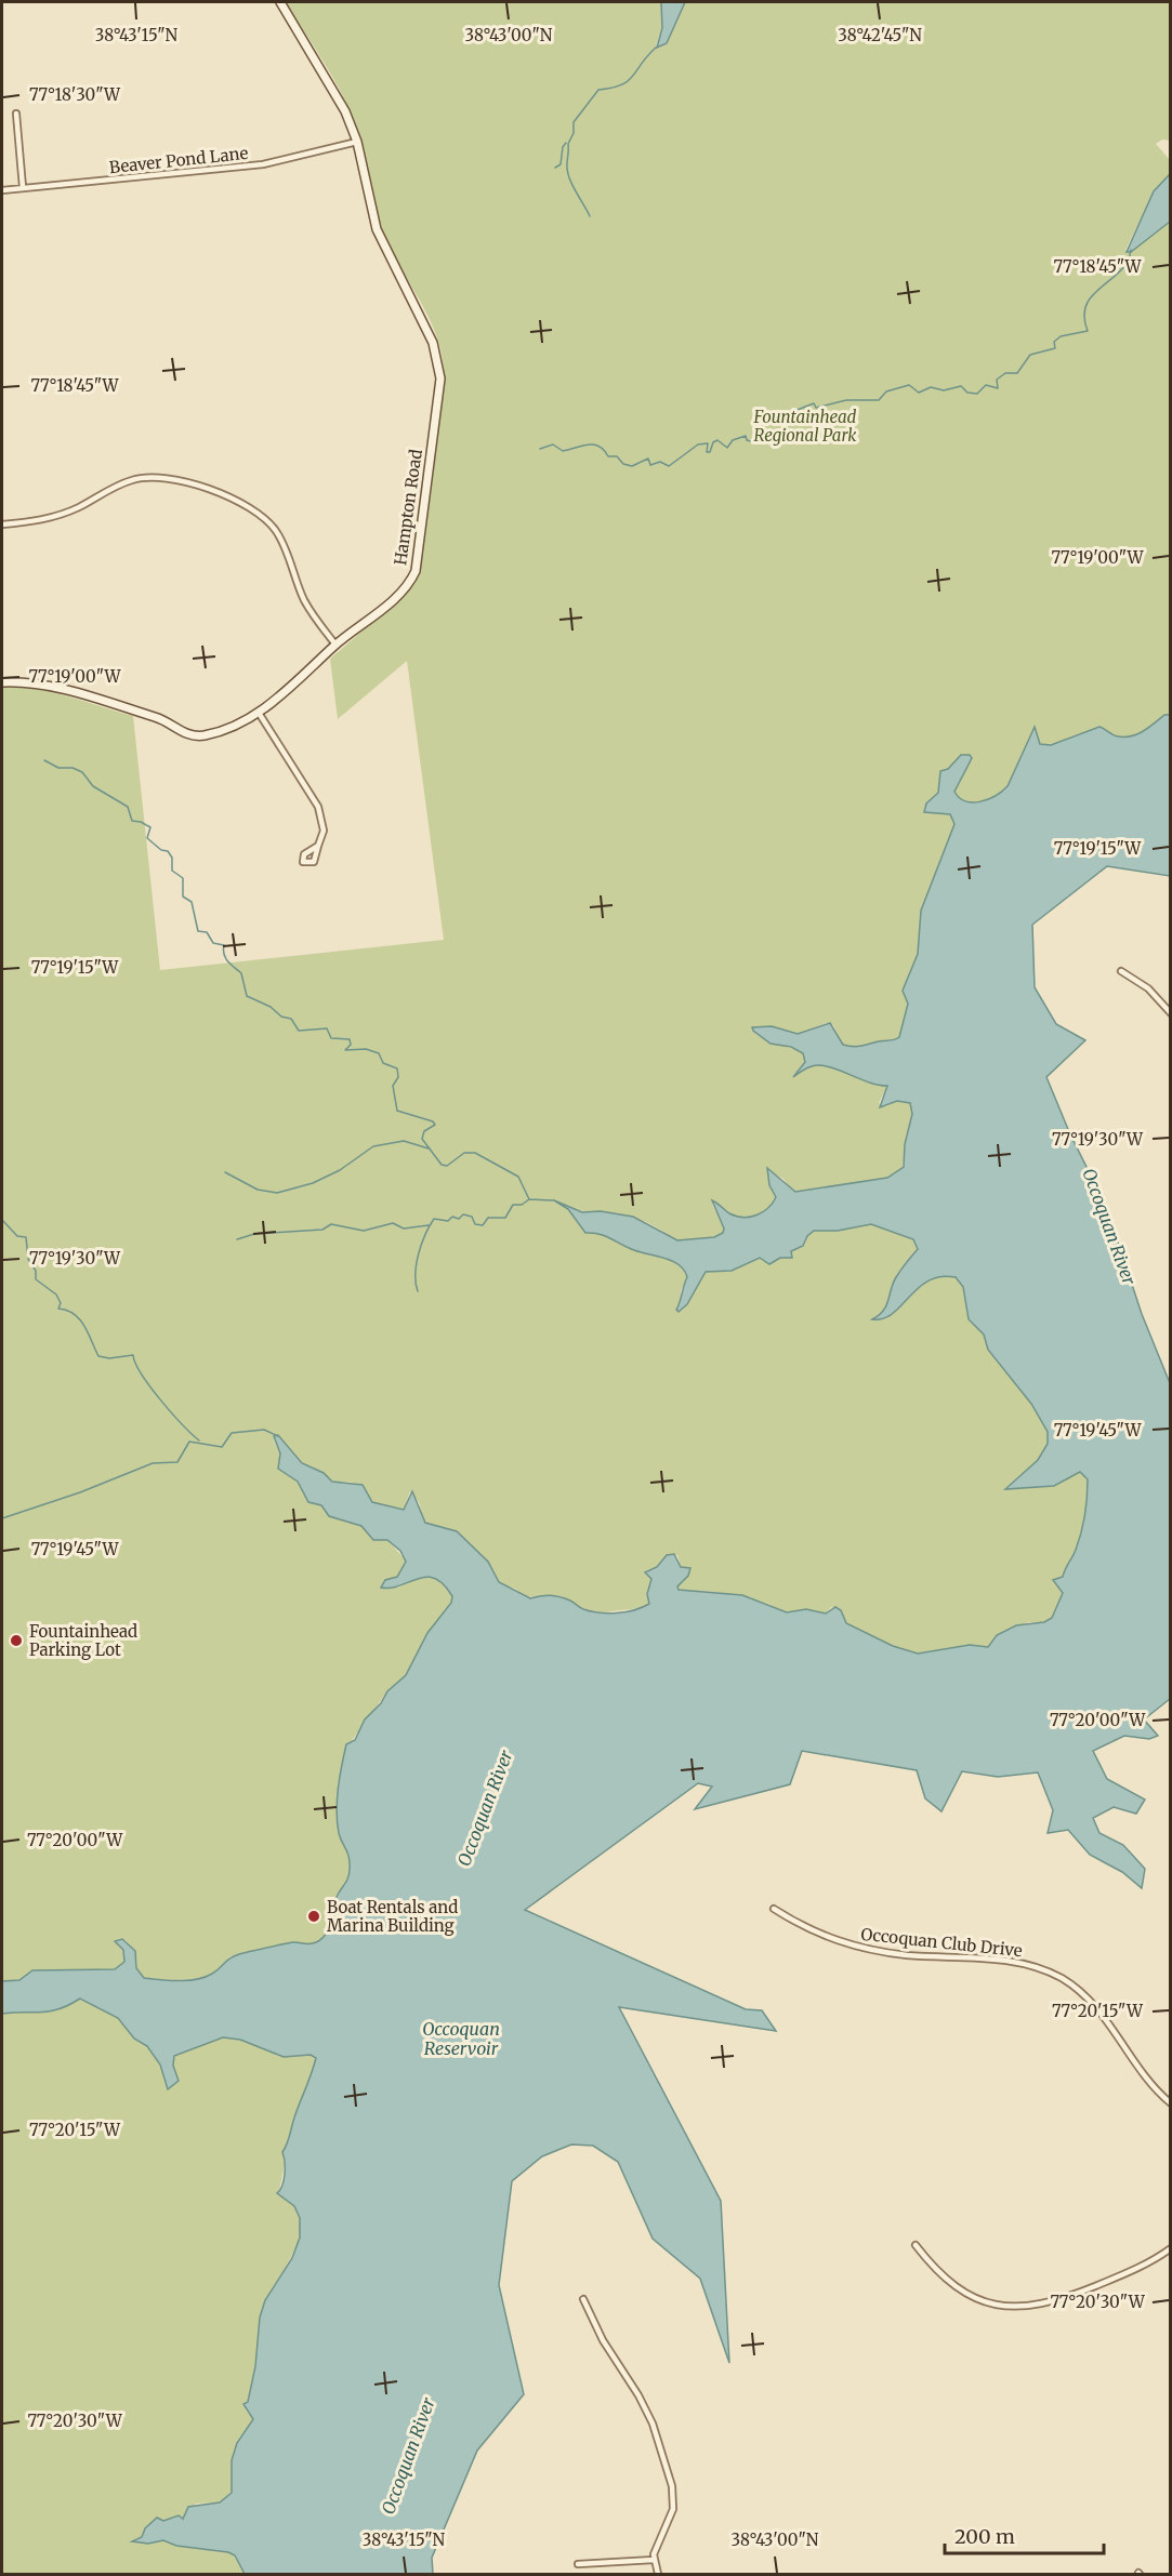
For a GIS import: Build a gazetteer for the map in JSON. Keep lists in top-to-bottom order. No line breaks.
{"streets":{"street":["Beaver Pond Lane","Hampton Road","Occoquan Club Drive"]},"crossings":[["Beaver Pond Lane","Hampton Road"]],"water":["Occoquan River","Occoquan Reservoir"],"parks":["Fountainhead Regional Park"],"places":["Fountainhead Parking Lot","Boat Rentals and Marina Building"],"scale_bar":"200 m","coordinates":["38°43'15\"N","38°43'00\"N","38°42'45\"N","77°18'30\"W","77°18'45\"W","77°19'00\"W","77°19'15\"W","77°19'30\"W","77°19'45\"W","77°20'00\"W","77°20'15\"W","77°20'30\"W"]}
